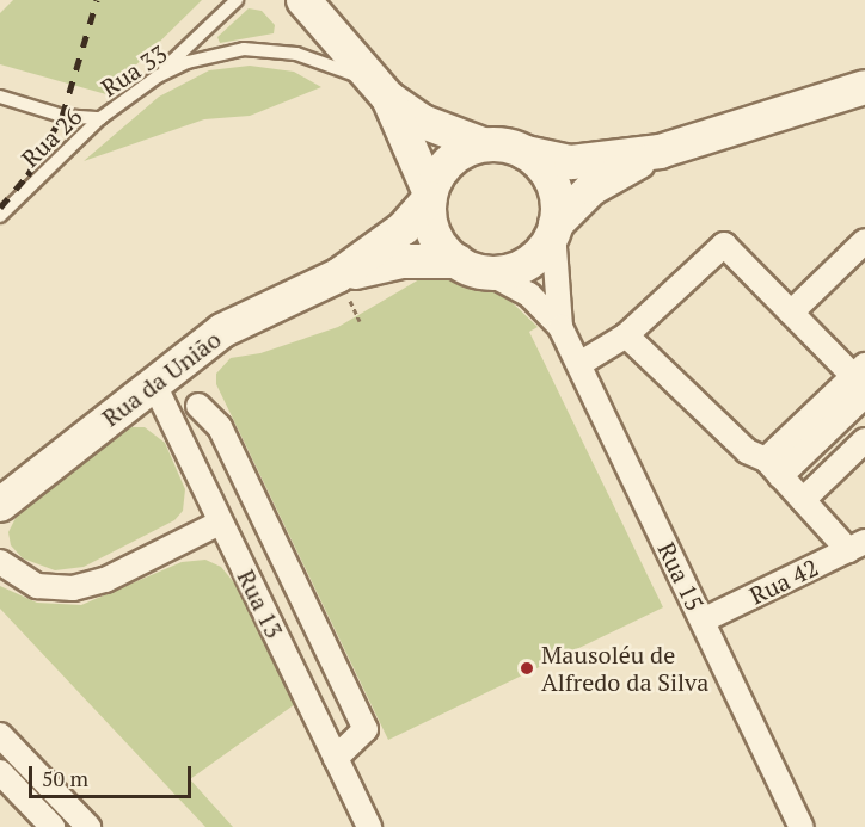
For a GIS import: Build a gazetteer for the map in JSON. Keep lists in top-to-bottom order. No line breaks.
{"streets":{"street":["Rua da União","Rua 15","Rua 42","Rua 13"],"lane":["Rua 33","Rua 26"]},"crossings":[["Rua 33","Rua 26"],["Rua da União","Rua 15"],["Rua da União","Rua 13"],["Rua 15","Rua 42"]],"places":["Mausoléu de Alfredo da Silva"],"scale_bar":"50 m"}
